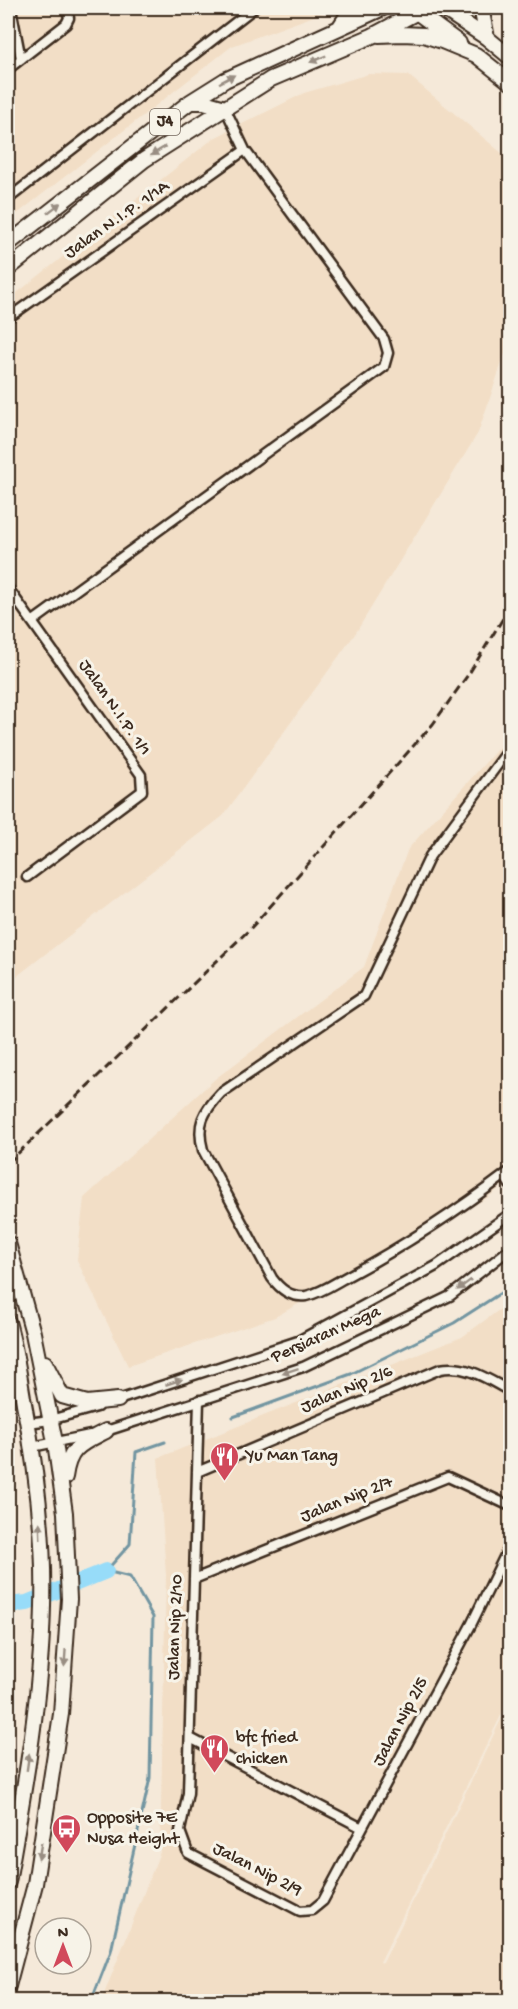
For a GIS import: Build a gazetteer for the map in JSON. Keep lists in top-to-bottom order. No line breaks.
{"streets":{"main road":["J4"],"street":["Jalan N.I.P. 1/1A","Jalan N.I.P. 1/1","Persiaran Mega","Jalan Nip 2/6","Jalan Nip 2/7","Jalan Nip 2/10","Jalan Nip 2/5","Jalan Nip 2/9"]},"crossings":[["Persiaran Mega","Jalan Nip 2/10"],["Jalan Nip 2/6","Jalan Nip 2/10"],["Jalan Nip 2/7","Jalan Nip 2/10"],["Jalan Nip 2/10","Jalan Nip 2/9"],["Jalan Nip 2/5","Jalan Nip 2/9"]],"places":{"restaurant":["Yu Man Tang","bfc fried chicken"],"bus stop":["Opposite 7E Nusa Height"]},"north":"top"}
